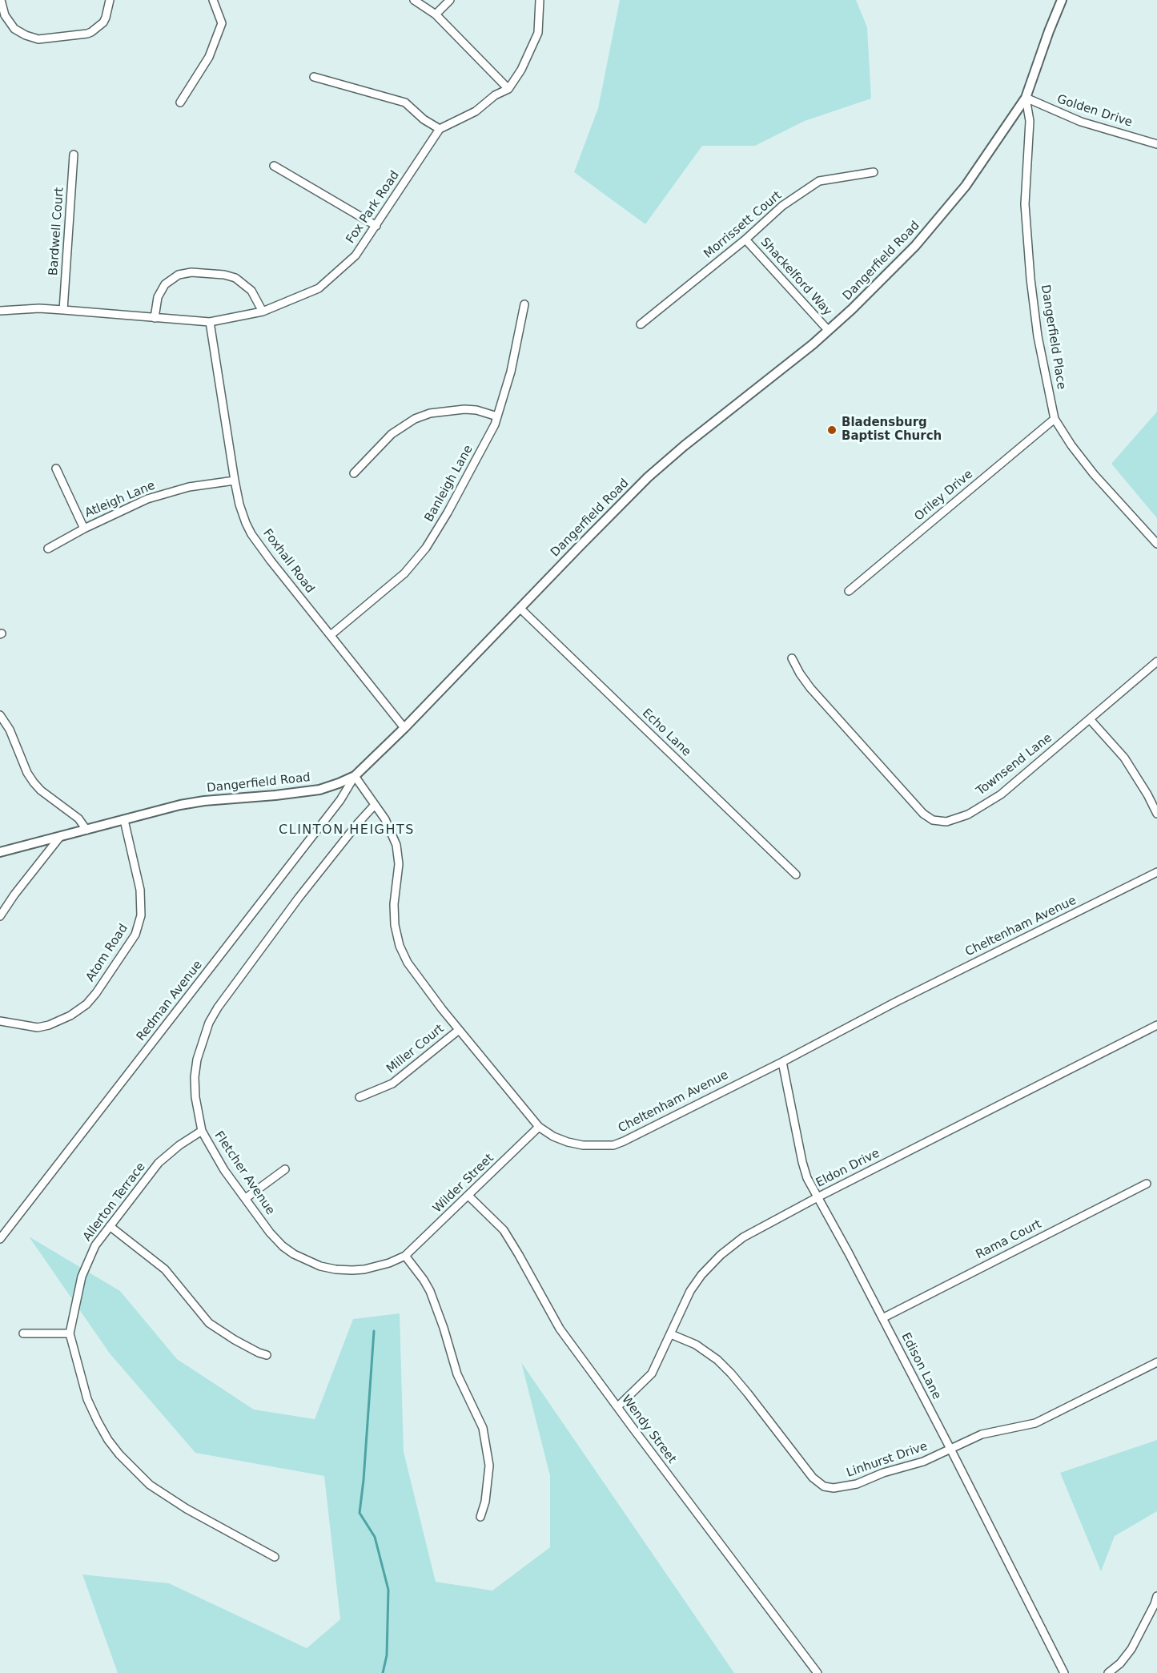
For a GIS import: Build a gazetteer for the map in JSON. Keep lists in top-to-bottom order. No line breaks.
{"streets":{"street":["Golden Drive","Fox Park Road","Morrissett Court","Bardwell Court","Dangerfield Road","Shackelford Way","Dangerfield Place","Banleigh Lane","Oriley Drive","Atleigh Lane","Foxhall Road","Echo Lane","Townsend Lane","Cheltenham Avenue","Atom Road","Redman Avenue","Miller Court","Eldon Drive","Fletcher Avenue","Wilder Street","Allerton Terrace","Rama Court","Edison Lane","Wendy Street","Linhurst Drive"]},"crossings":[["Golden Drive","Dangerfield Road"],["Golden Drive","Dangerfield Place"],["Fox Park Road","Bardwell Court"],["Fox Park Road","Foxhall Road"],["Morrissett Court","Shackelford Way"],["Dangerfield Road","Shackelford Way"],["Dangerfield Road","Dangerfield Place"],["Dangerfield Road","Foxhall Road"],["Dangerfield Road","Echo Lane"],["Dangerfield Road","Cheltenham Avenue"],["Dangerfield Road","Atom Road"],["Dangerfield Road","Redman Avenue"],["Dangerfield Place","Oriley Drive"],["Banleigh Lane","Foxhall Road"],["Atleigh Lane","Foxhall Road"],["Cheltenham Avenue","Redman Avenue"],["Cheltenham Avenue","Miller Court"],["Cheltenham Avenue","Fletcher Avenue"],["Cheltenham Avenue","Wilder Street"],["Cheltenham Avenue","Edison Lane"],["Eldon Drive","Edison Lane"],["Eldon Drive","Wendy Street"],["Eldon Drive","Linhurst Drive"],["Fletcher Avenue","Wilder Street"],["Fletcher Avenue","Allerton Terrace"],["Wilder Street","Wendy Street"],["Rama Court","Edison Lane"],["Edison Lane","Linhurst Drive"]],"districts":["CLINTON HEIGHTS"],"places":["Bladensburg Baptist Church"]}
